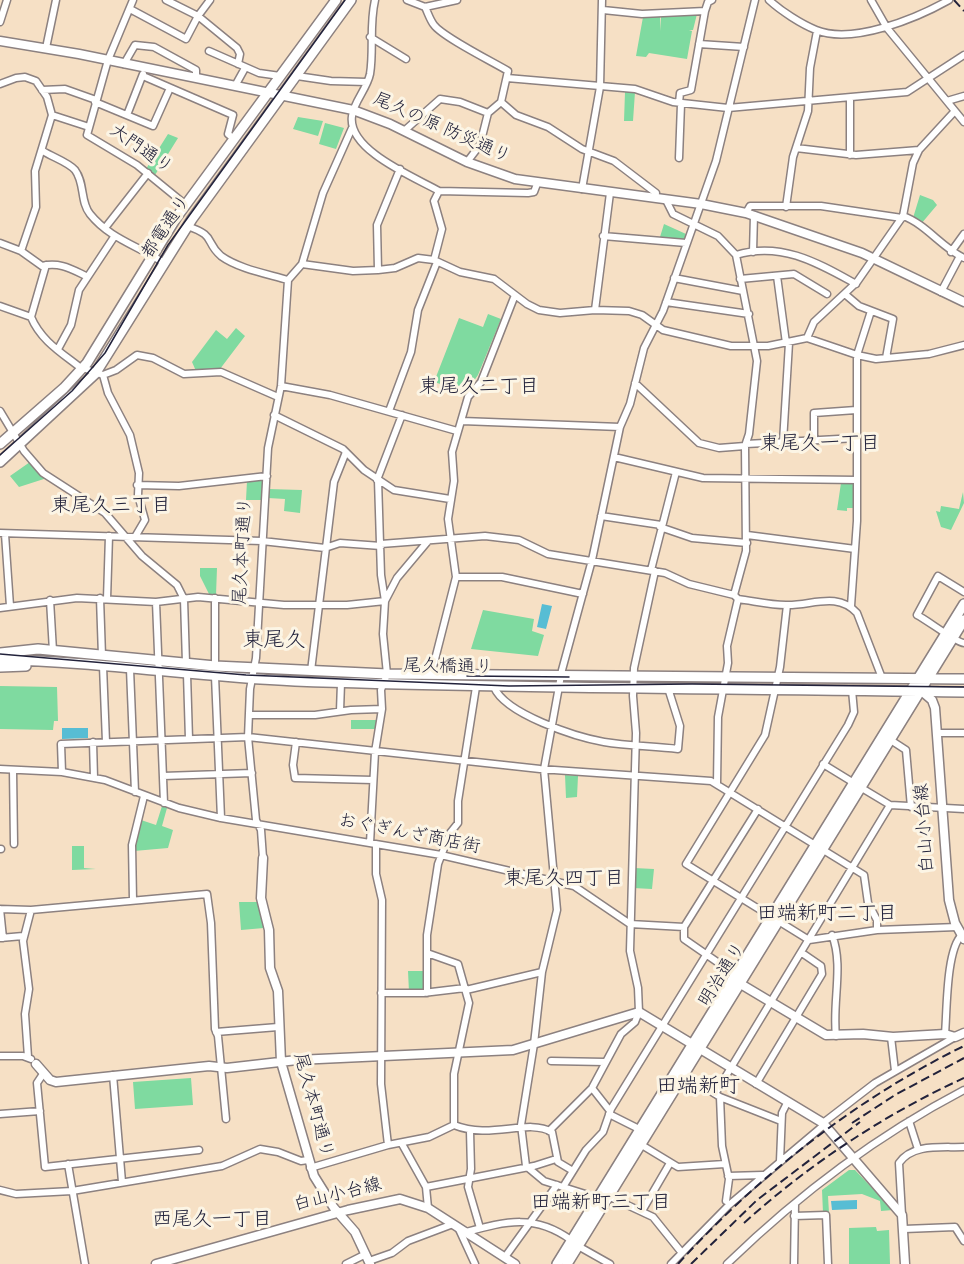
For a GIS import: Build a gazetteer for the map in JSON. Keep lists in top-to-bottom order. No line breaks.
{"streets":{"main road":["都電通り","尾久橋通り","明治通り"],"street":["尾久の原 防災通り","大門通り","尾久本町通り","白山小台線","おぐぎんざ商店街"]},"crossings":[["尾久の原 防災通り","都電通り"],["大門通り","都電通り"],["尾久本町通り","尾久橋通り"],["尾久本町通り","白山小台線"],["尾久本町通り","おぐぎんざ商店街"],["尾久橋通り","白山小台線"],["尾久橋通り","明治通り"],["白山小台線","明治通り"]],"districts":["東尾久二丁目","東尾久一丁目","東尾久三丁目","東尾久","東尾久四丁目","田端新町二丁目","田端新町","田端新町三丁目","西尾久一丁目"]}
